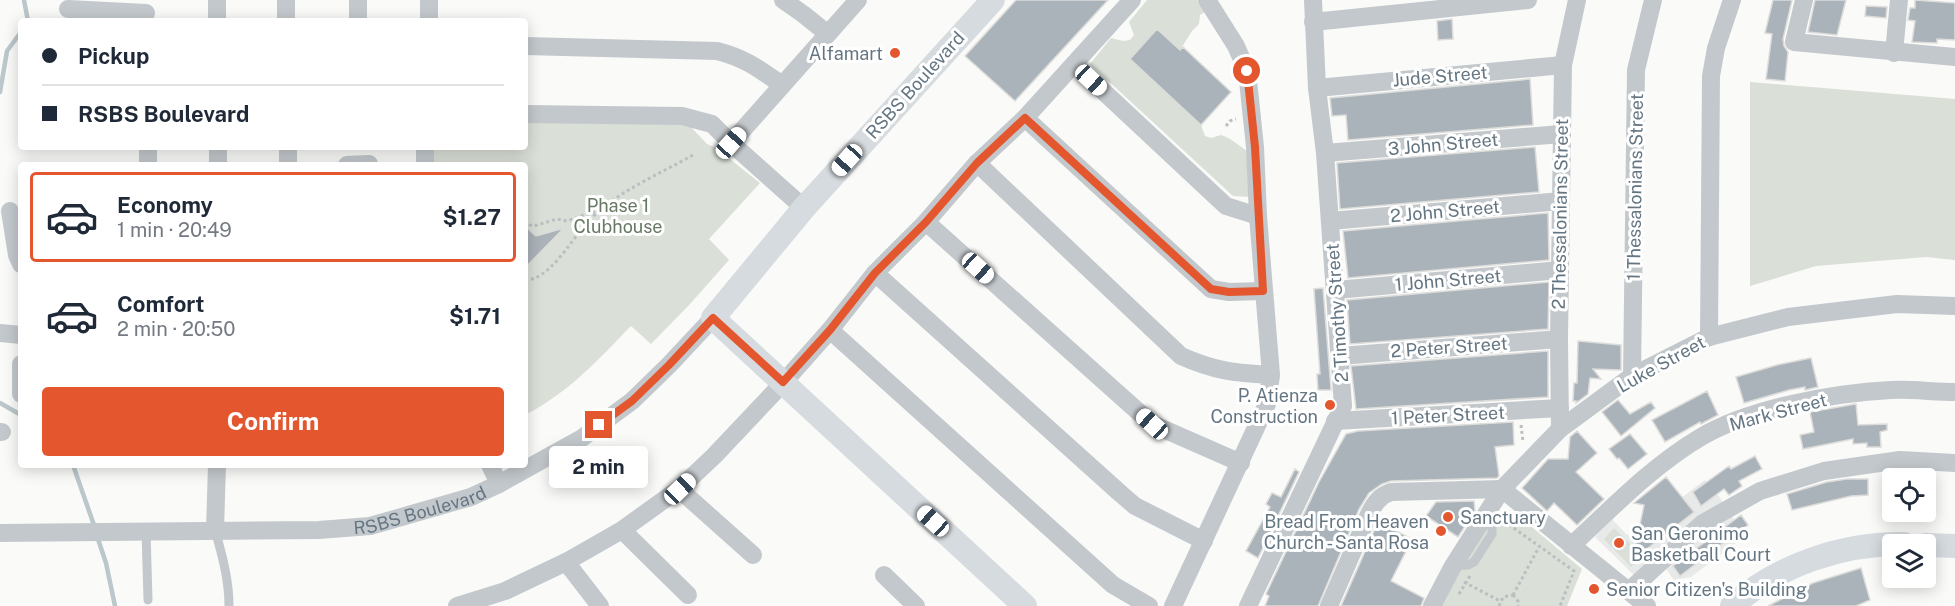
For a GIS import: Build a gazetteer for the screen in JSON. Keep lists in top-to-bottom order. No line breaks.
{"streets":{"street":["Jude Street","RSBS Boulevard","3 John Street","1 Thessalonians Street","2 John Street","2 Thessalonians Street","1 John Street","2 Timothy Street","2 Peter Street","Luke Street","Mark Street","1 Peter Street"]},"crossings":[["Jude Street","2 Thessalonians Street"],["Jude Street","2 Timothy Street"],["3 John Street","2 Thessalonians Street"],["3 John Street","2 Timothy Street"],["1 Thessalonians Street","Luke Street"],["2 John Street","2 Thessalonians Street"],["2 John Street","2 Timothy Street"],["2 Thessalonians Street","1 John Street"],["2 Thessalonians Street","2 Peter Street"],["2 Thessalonians Street","Luke Street"],["2 Thessalonians Street","1 Peter Street"],["1 John Street","2 Timothy Street"],["2 Timothy Street","2 Peter Street"],["2 Timothy Street","1 Peter Street"]],"parks":["Phase 1 Clubhouse"],"places":["Alfamart","P. Atienza Construction","Sanctuary","Bread From Heaven Church - Santa Rosa","San Geronimo Basketball Court","Senior Citizen's Building"],"page":{"banner":["Pickup","RSBS Boulevard"],"list":[{"name":"Economy","note":"1 min · 20:49","value":"$1.27"},{"name":"Comfort","note":"2 min · 20:50","value":"$1.71"}],"buttons":"Confirm","bubble":"2 min"}}
